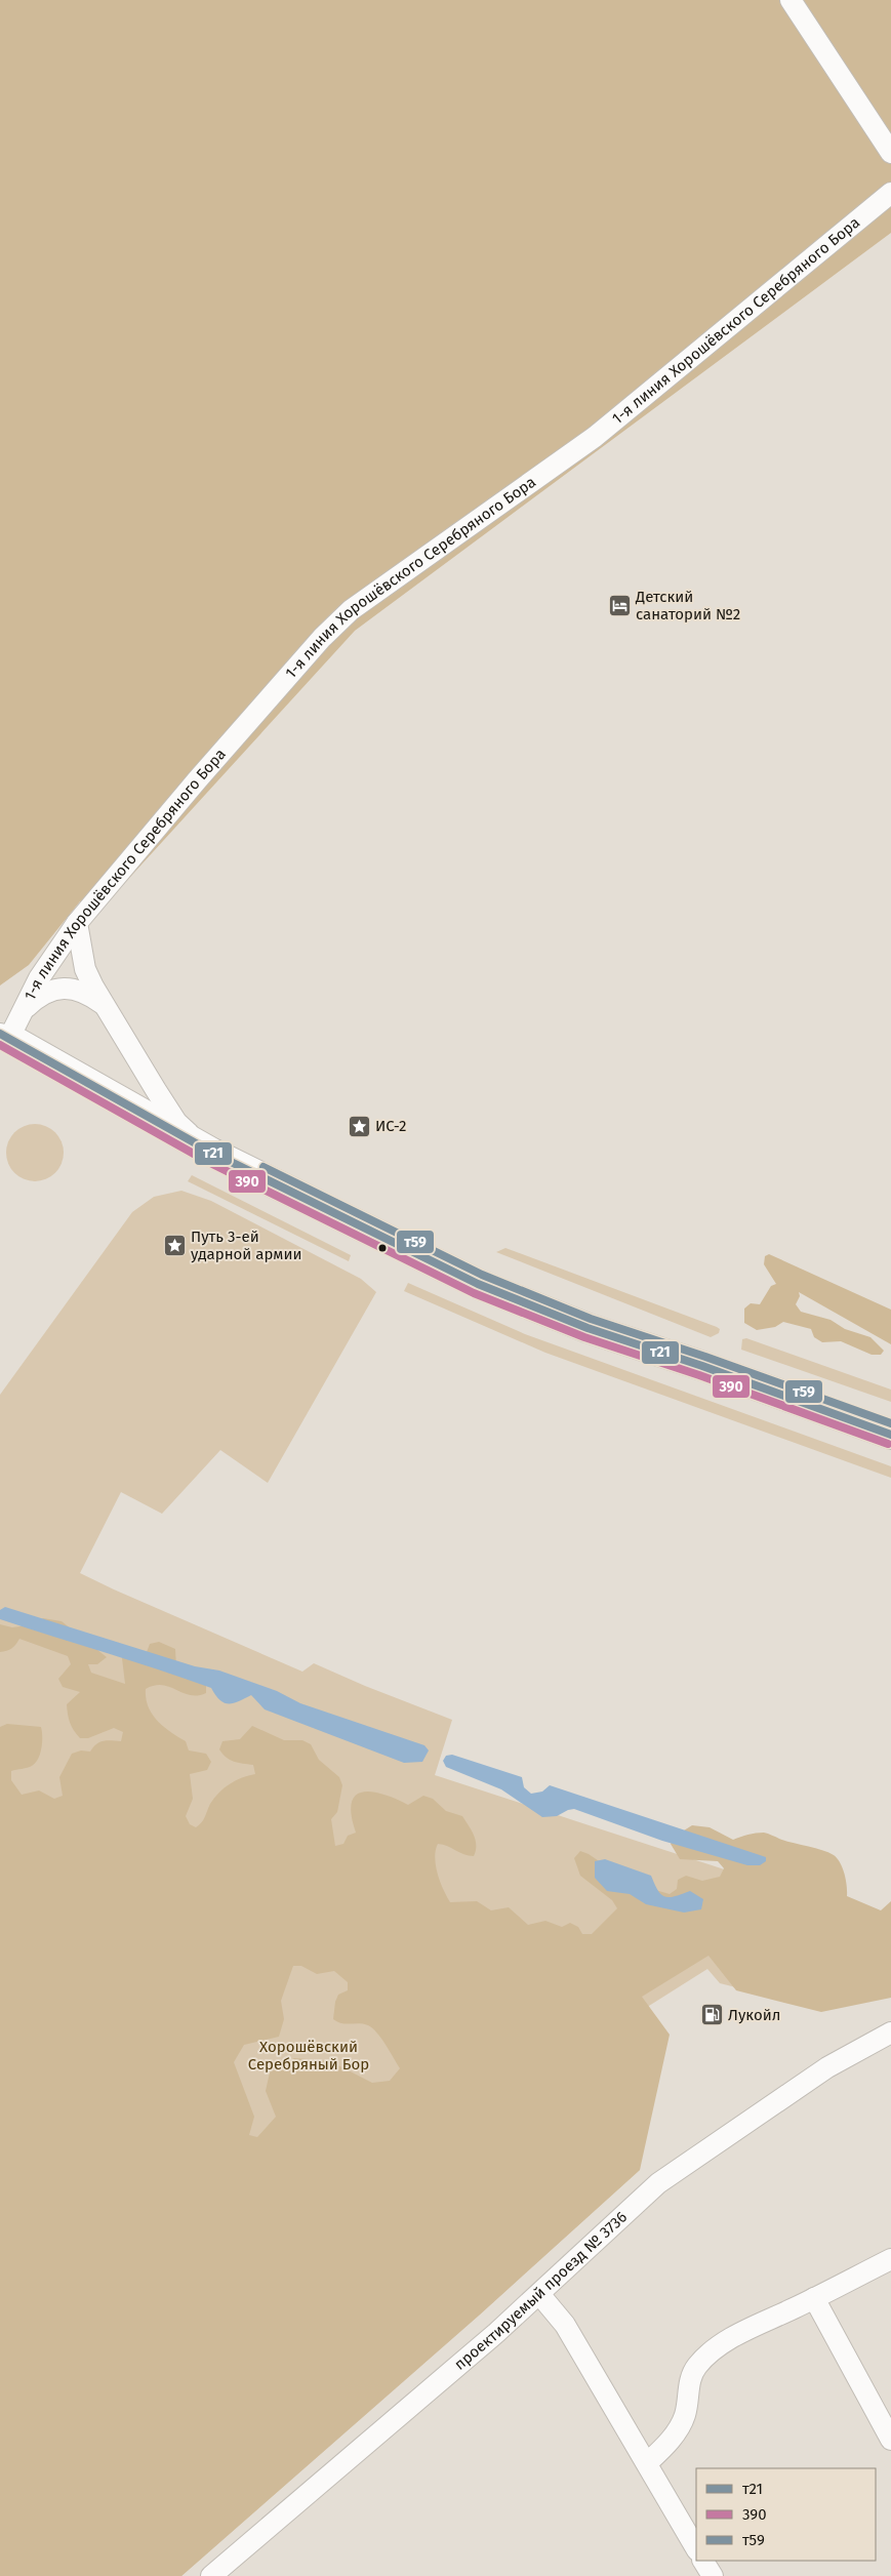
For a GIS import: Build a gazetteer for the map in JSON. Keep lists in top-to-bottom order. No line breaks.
{"streets":{"street":["1-я линия Хорошёвского Серебряного Бора","проектируемый проезд № 3736"]},"parks":["Хорошёвский Серебряный Бор"],"places":{"hotel":["Детский санаторий №2"],"place":["ИС-2","Путь 3-ей ударной армии"],"fuel station":["Лукойл"]},"lines":["transit line т21","transit line 390","transit line т59"],"legend":["т21","390","т59"]}
